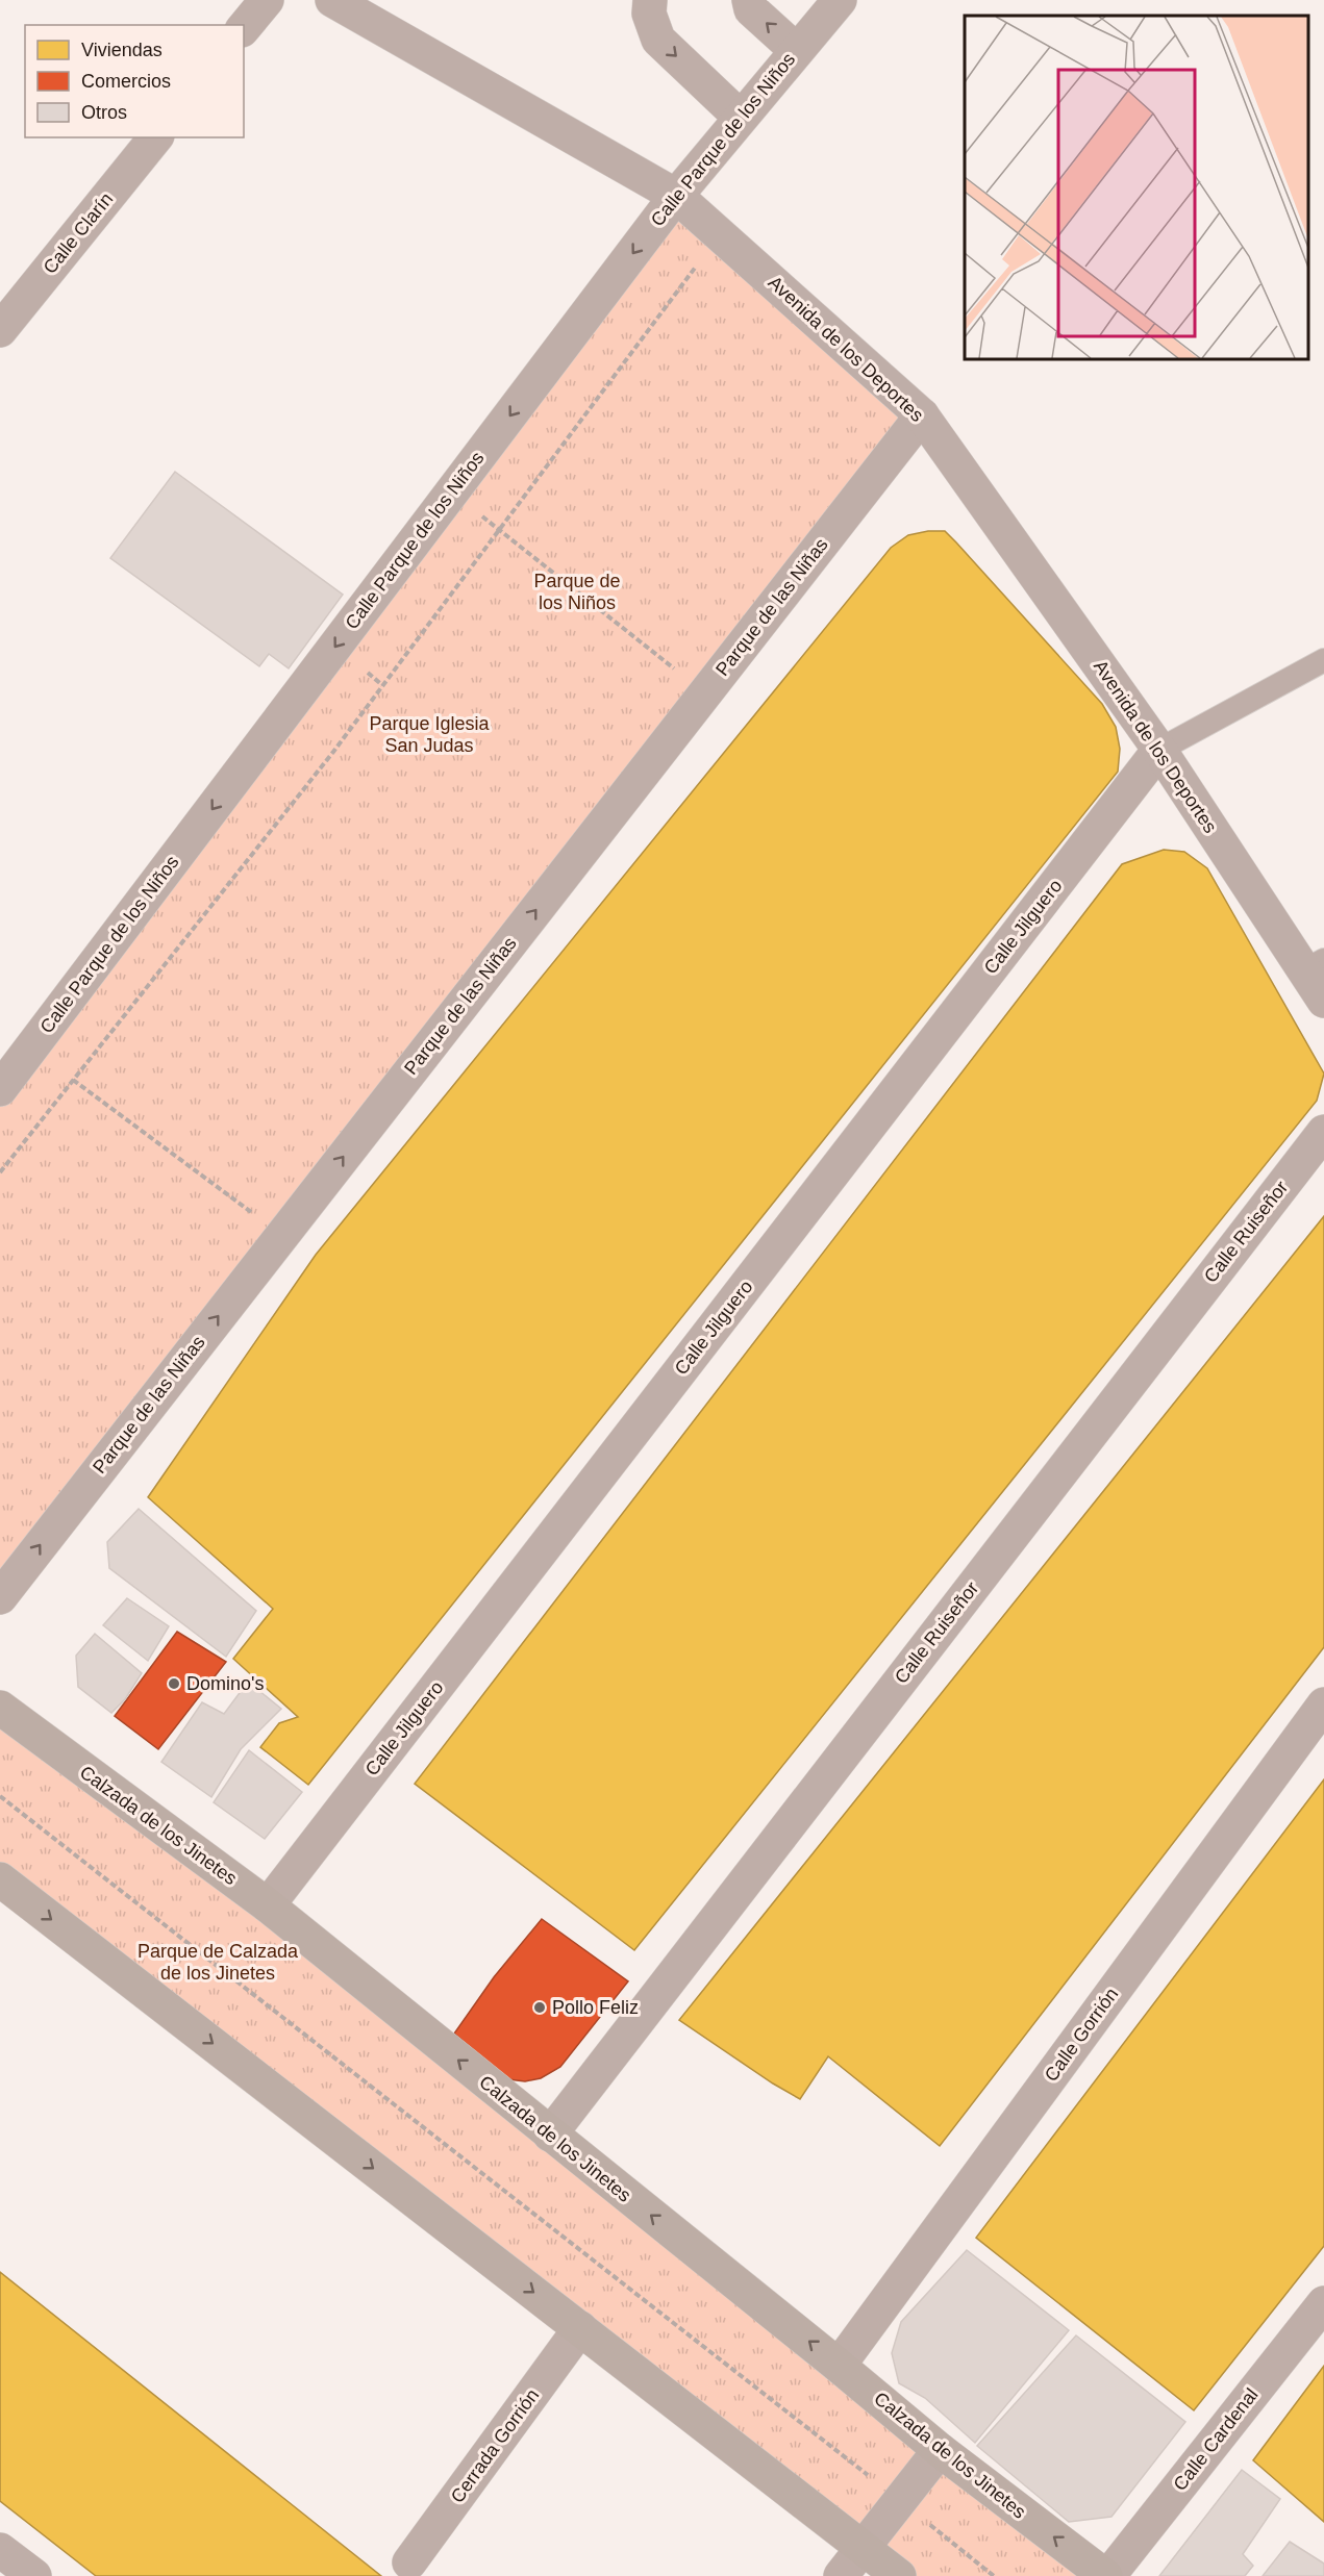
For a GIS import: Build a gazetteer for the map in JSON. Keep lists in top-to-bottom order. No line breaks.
{"streets":{"main road":["Calzada de los Jinetes"],"street":["Calle Parque de los Niños","Calle Clarín","Avenida de los Deportes","Parque de las Niñas","Calle Jilguero","Calle Ruiseñor","Calle Gorrión","Calle Cardenal","Cerrada Gorrión"]},"crossings":[["Calle Parque de los Niños","Avenida de los Deportes"],["Avenida de los Deportes","Parque de las Niñas"],["Avenida de los Deportes","Calle Jilguero"],["Calle Jilguero","Calzada de los Jinetes"],["Calle Ruiseñor","Calzada de los Jinetes"],["Calzada de los Jinetes","Calle Gorrión"],["Calzada de los Jinetes","Calle Cardenal"]],"one_way":["Calle Parque de los Niños","Parque de las Niñas"],"parks":["Parque de los Niños","Parque Iglesia San Judas","Parque de Calzada de los Jinetes"],"places":["Domino's","Pollo Feliz"],"legend":["Viviendas","Comercios","Otros"]}
